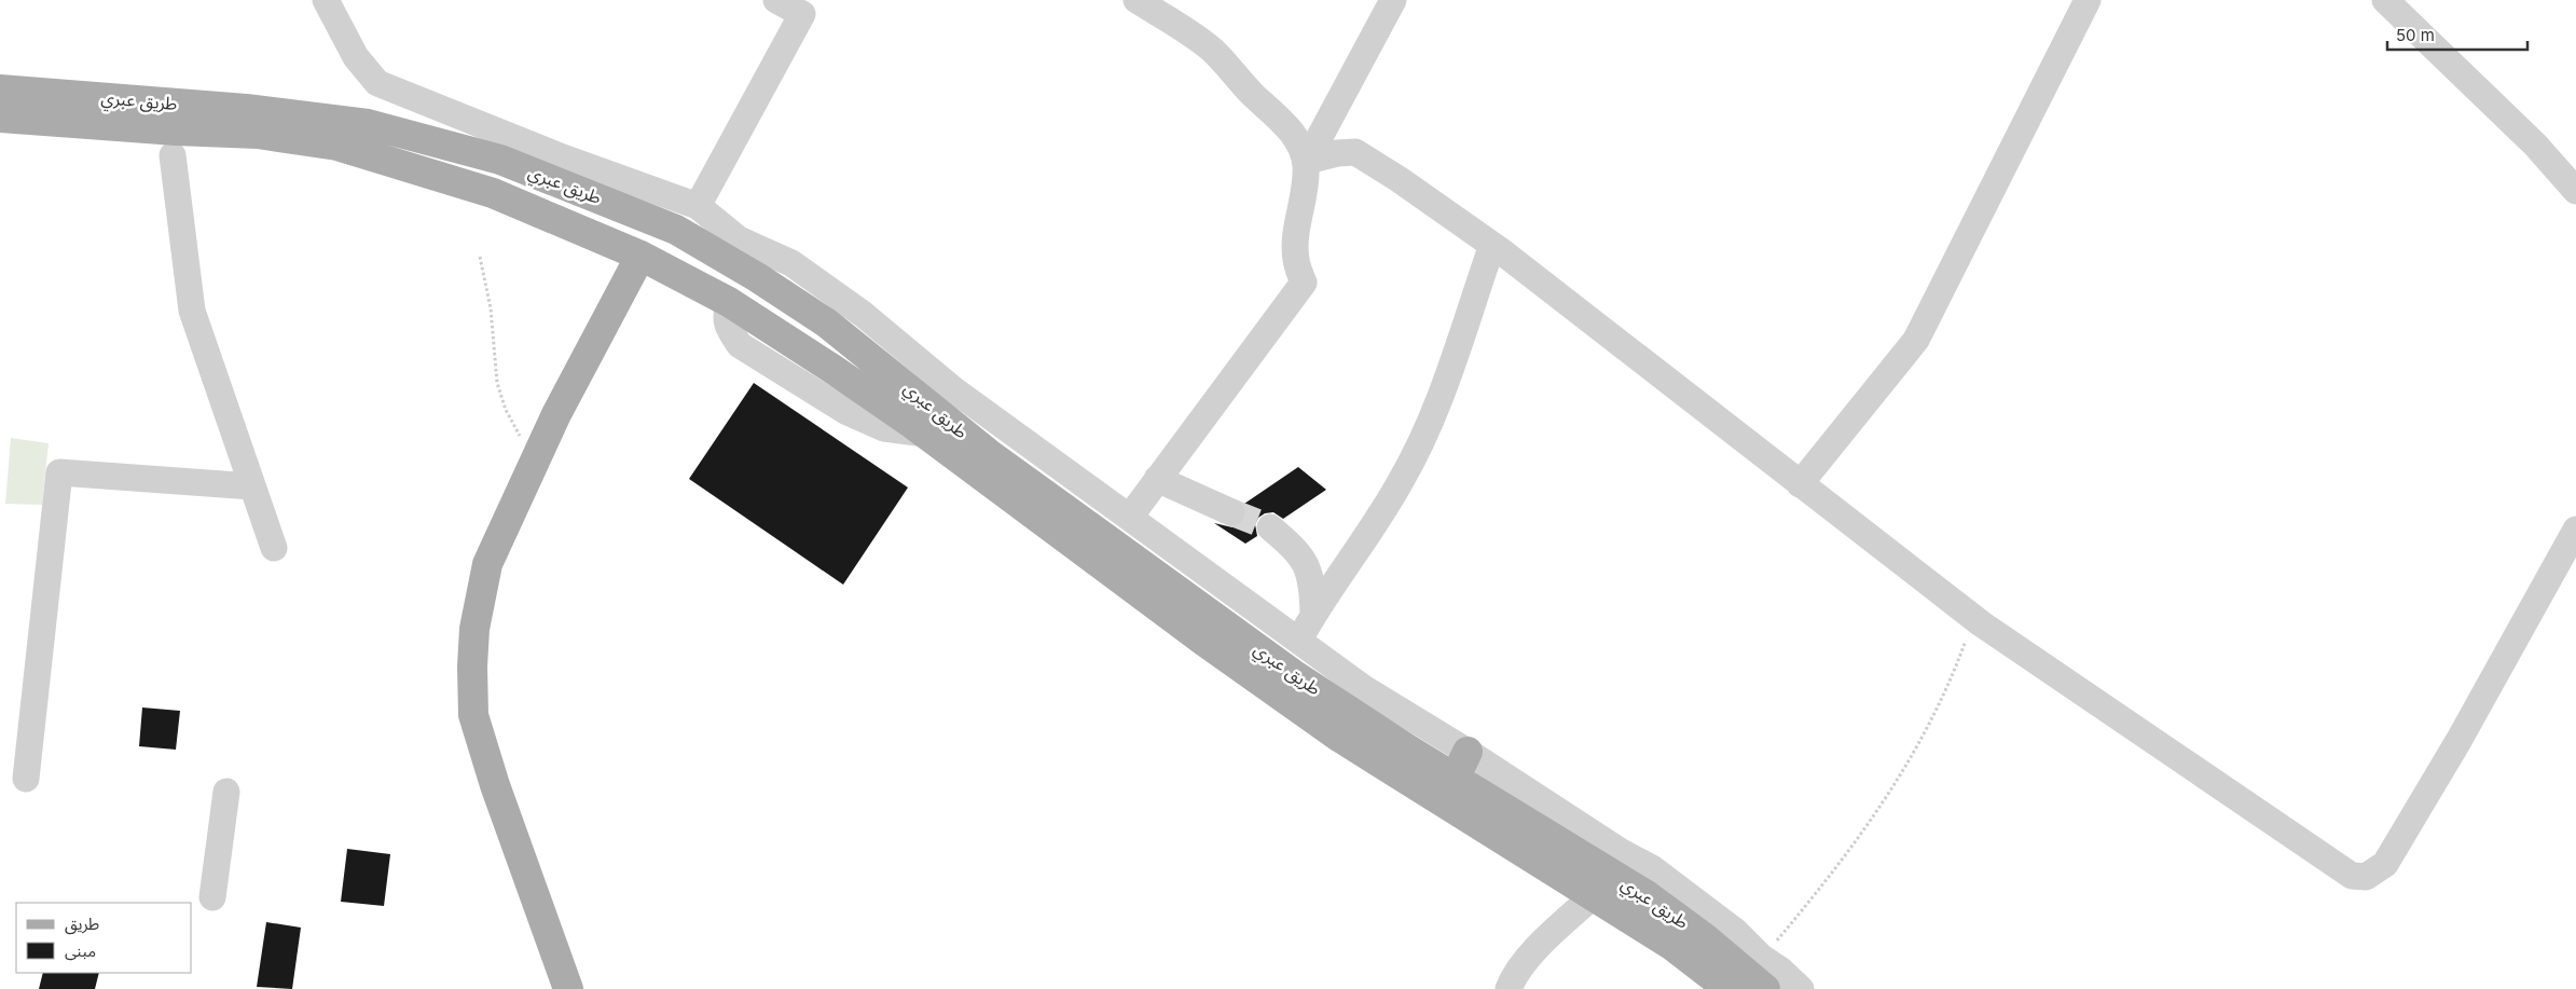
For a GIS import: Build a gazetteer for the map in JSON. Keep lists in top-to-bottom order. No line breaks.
{"streets":{"main road":["طريق عبري"]},"legend":["طريق","مبنى"],"scale_bar":"50 m"}
